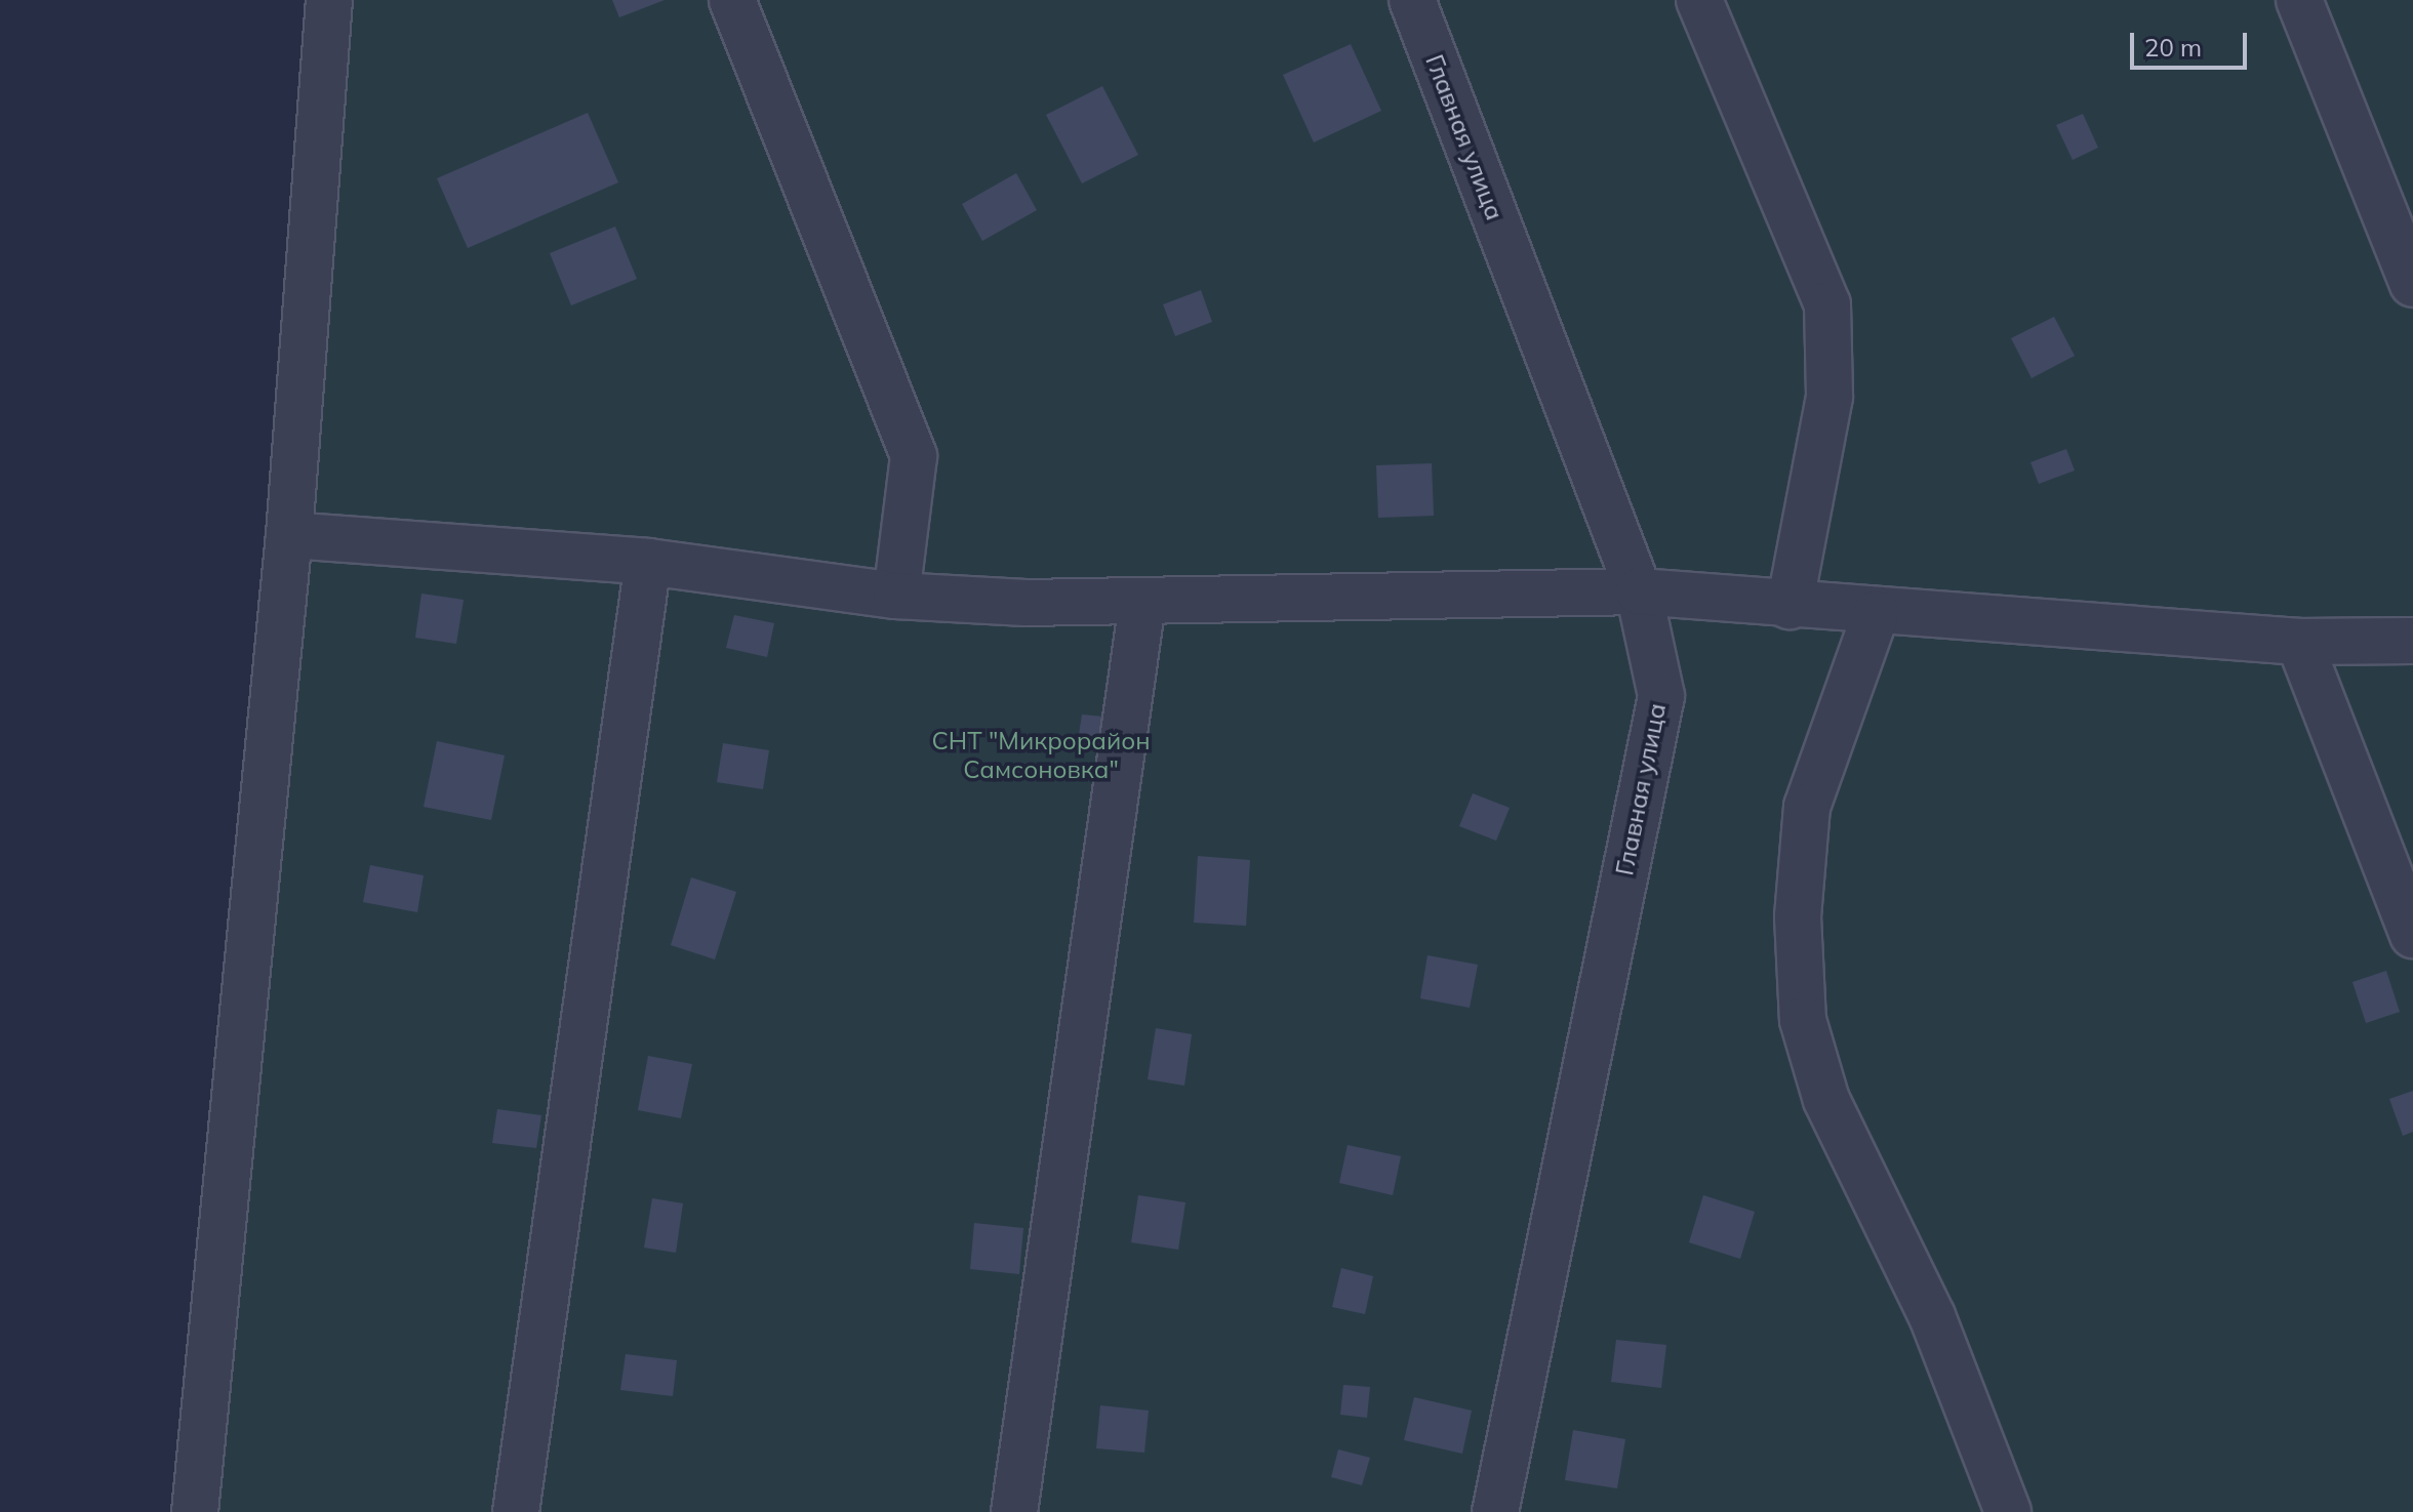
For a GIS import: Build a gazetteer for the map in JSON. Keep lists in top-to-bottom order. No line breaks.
{"streets":{"street":["Главная улица"]},"parks":["СНТ \"Микрорайон Самсоновка\""],"scale_bar":"20 m"}
